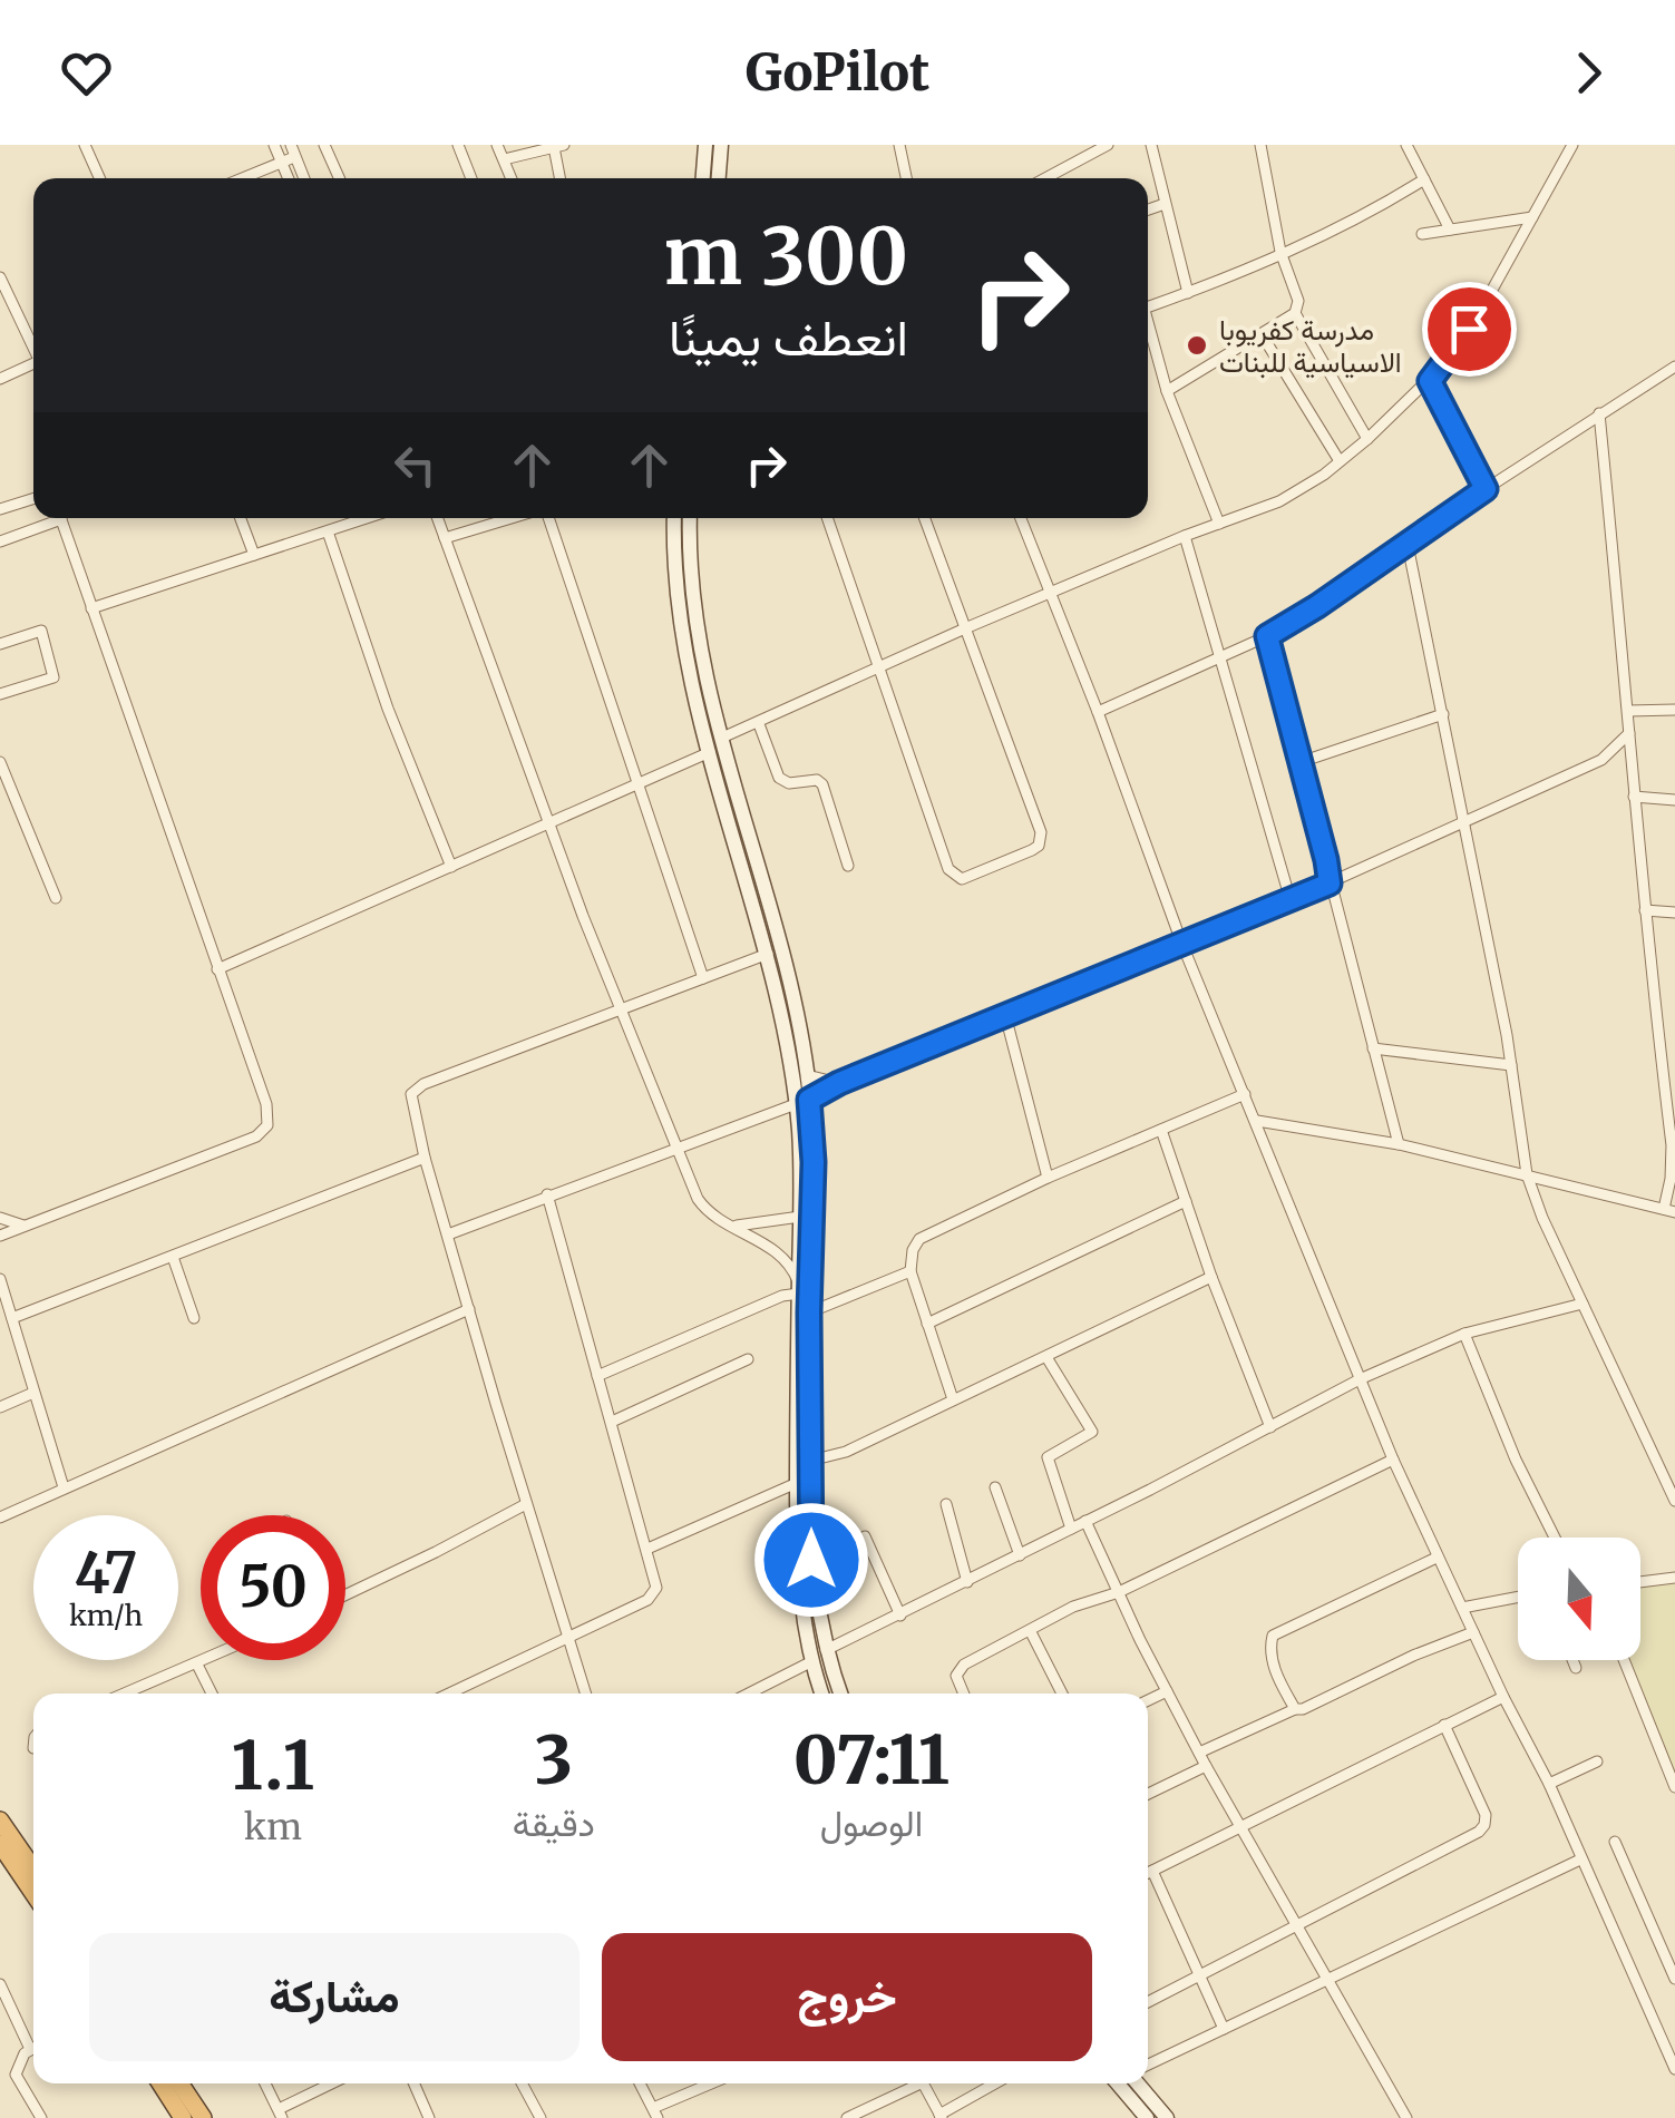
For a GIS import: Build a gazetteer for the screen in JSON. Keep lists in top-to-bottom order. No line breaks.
{"places":["مدرسة كفريوبا الاسياسية للبنات"],"north":"bottom","page":{"header":"GoPilot","turn":["300 m","انعطف يمينًا"],"speed":"47 km/h","limit":"50","eta":["07:11","الوصول","3","دقيقة","1.1","km"],"buttons":["خروج","مشاركة"]}}
